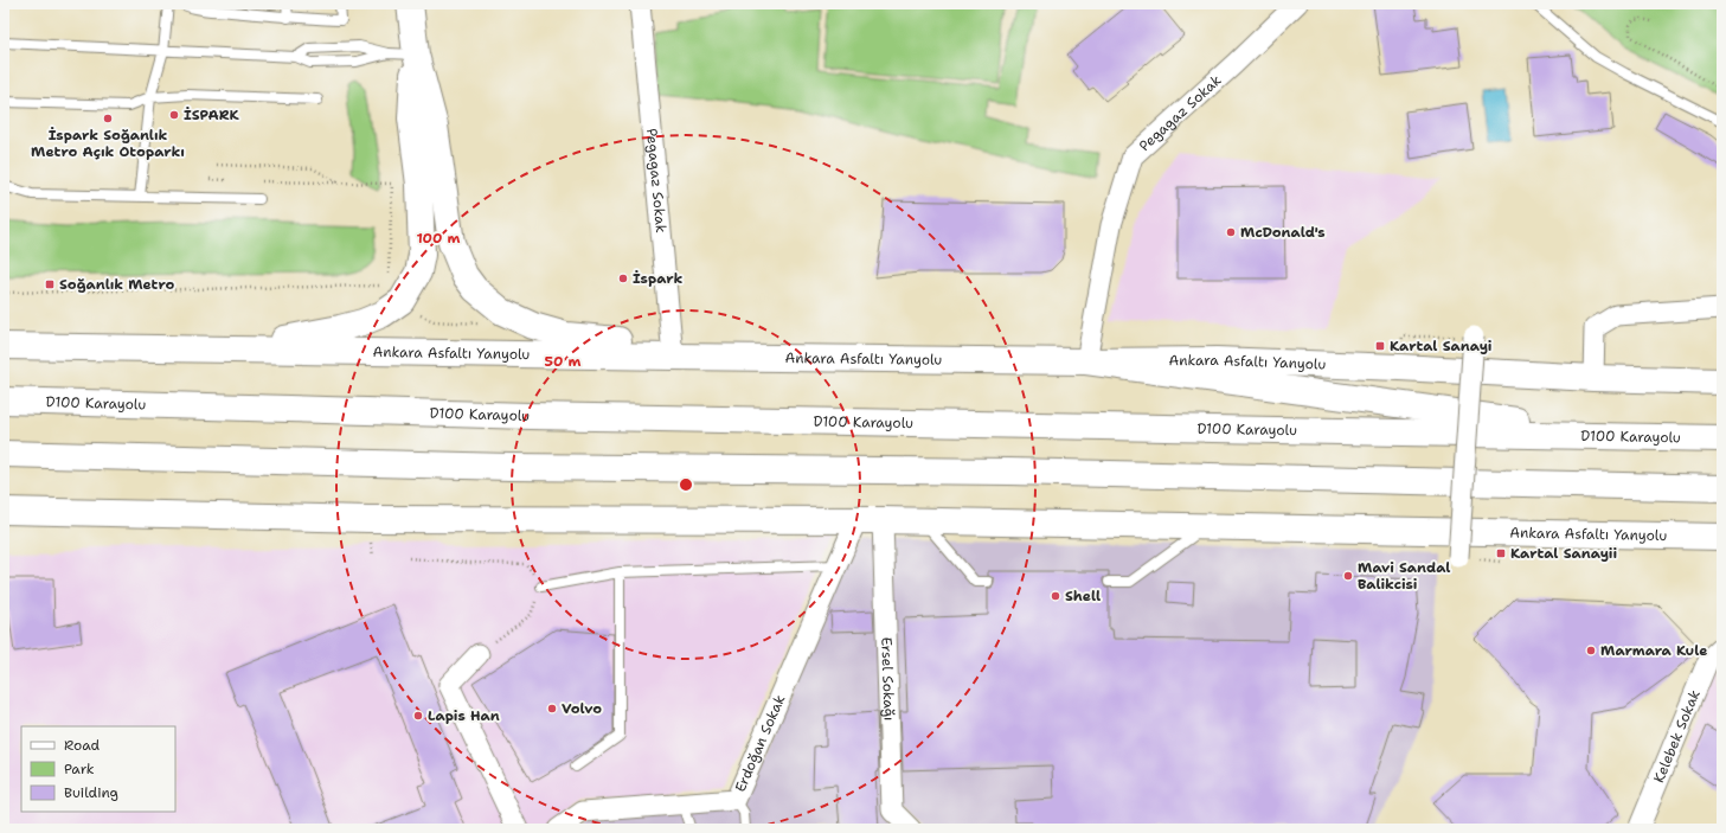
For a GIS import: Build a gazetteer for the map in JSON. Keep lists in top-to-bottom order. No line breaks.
{"streets":{"main road":["Ankara Asfaltı Yanyolu","D100 Karayolu"],"street":["Pegagaz Sokak","Ersel Sokağı","Kelebek Sokak","Erdoğan Sokak"]},"crossings":[["Pegagaz Sokak","Ankara Asfaltı Yanyolu"],["Ankara Asfaltı Yanyolu","Ersel Sokağı"],["Ankara Asfaltı Yanyolu","Erdoğan Sokak"]],"places":{"other":["İSPARK","İspark Soğanlık Metro Açık Otoparkı","McDonald's","İspark","Mavi Sandal Balikcisi","Shell","Marmara Kule","Volvo","Lapis Han"],"transit":["Soğanlık Metro","Kartal Sanayi","Kartal Sanayii"]},"legend":["Road","Park","Building"],"rings":["100 m","50 m"]}
